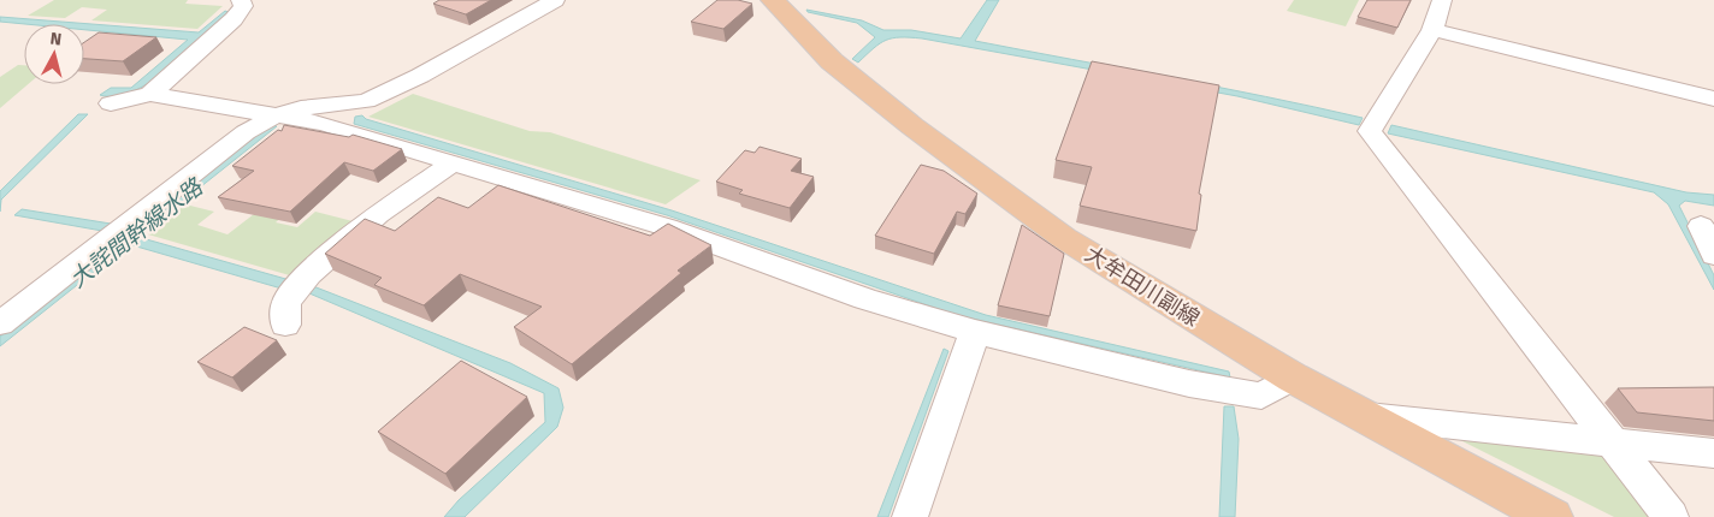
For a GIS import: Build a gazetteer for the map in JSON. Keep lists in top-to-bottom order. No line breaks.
{"streets":{"main road":["大牟田川副線"]},"water":["大詫間幹線水路"],"north":"top"}
